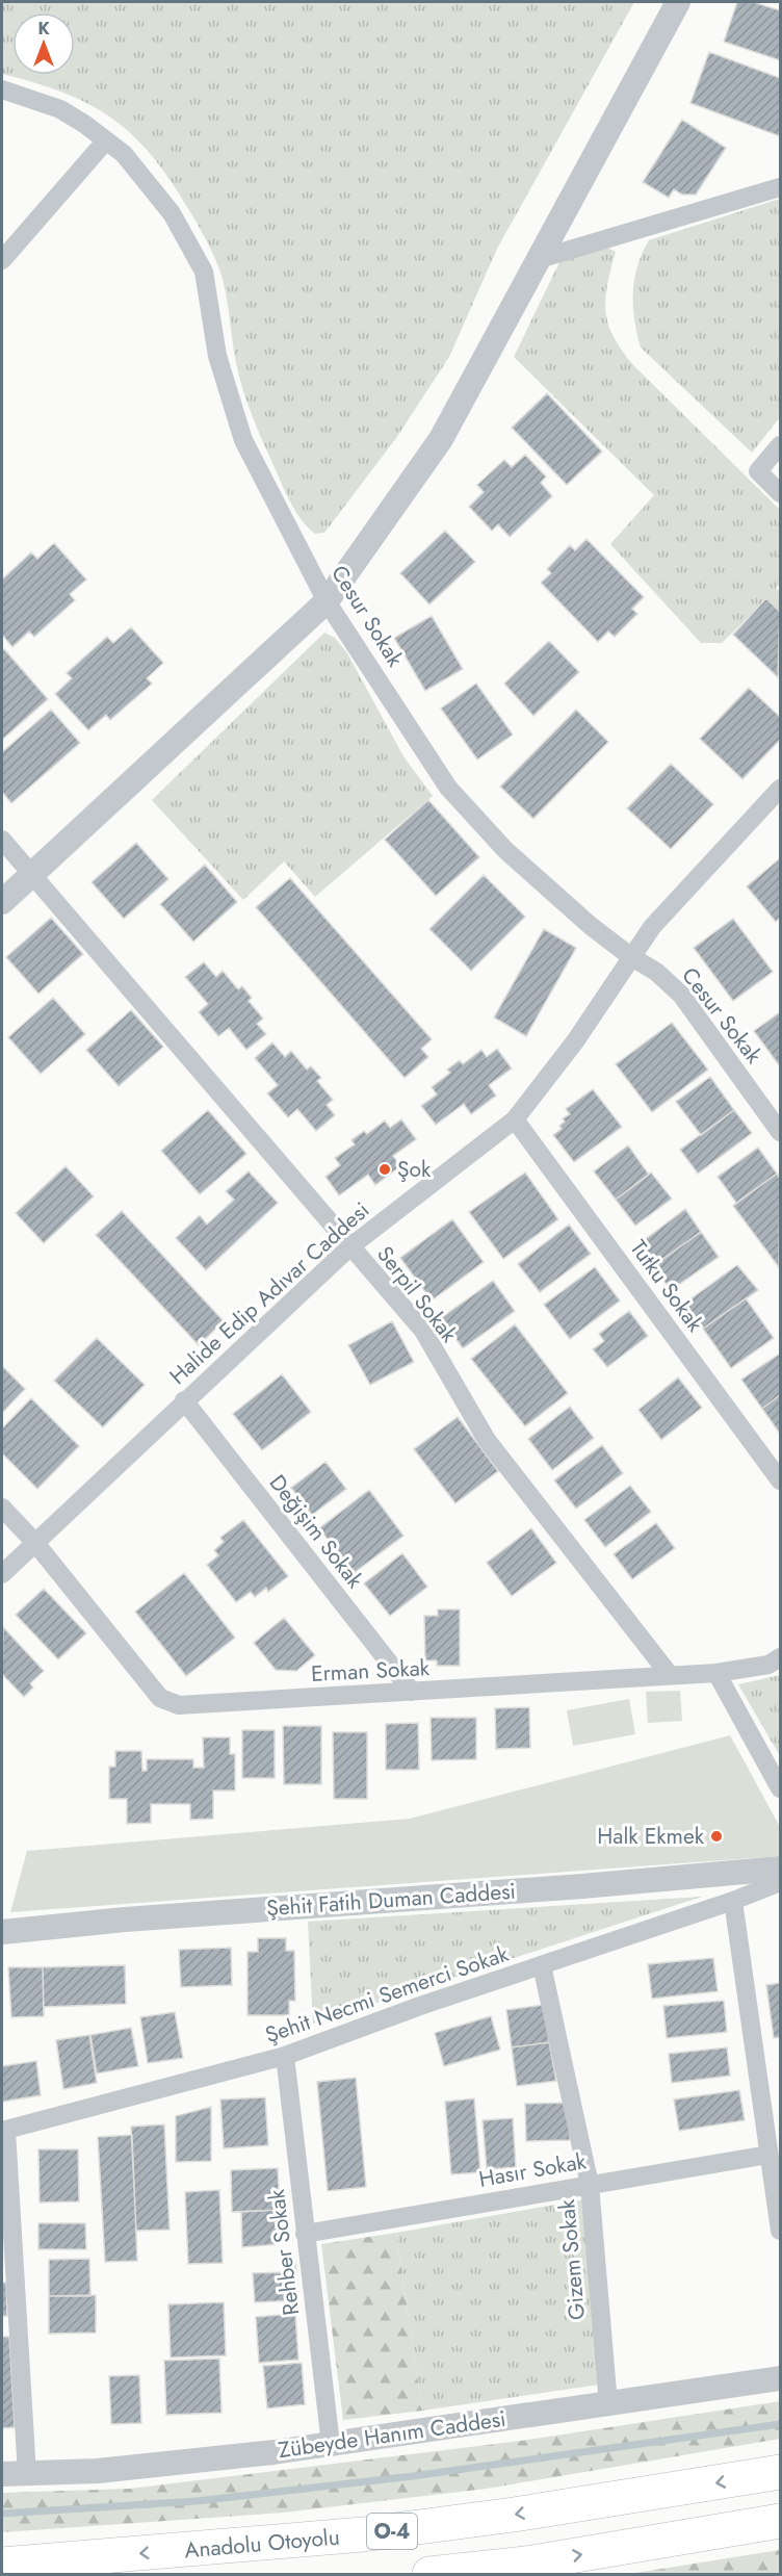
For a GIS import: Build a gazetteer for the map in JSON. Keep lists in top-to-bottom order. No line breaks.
{"streets":{"highway":["O-4","Anadolu Otoyolu"],"street":["Cesur Sokak","Tutku Sokak","Halide Edip Adıvar Caddesi","Serpil Sokak","Değişim Sokak","Erman Sokak","Şehit Fatih Duman Caddesi","Şehit Necmi Semerci Sokak","Hasır Sokak","Rehber Sokak","Gizem Sokak","Zübeyde Hanım Caddesi"]},"crossings":[["Cesur Sokak","Halide Edip Adıvar Caddesi"],["Tutku Sokak","Halide Edip Adıvar Caddesi"],["Halide Edip Adıvar Caddesi","Serpil Sokak"],["Halide Edip Adıvar Caddesi","Değişim Sokak"],["Halide Edip Adıvar Caddesi","Erman Sokak"],["Serpil Sokak","Erman Sokak"],["Değişim Sokak","Erman Sokak"],["Şehit Necmi Semerci Sokak","Rehber Sokak"],["Şehit Necmi Semerci Sokak","Gizem Sokak"],["Hasır Sokak","Rehber Sokak"],["Hasır Sokak","Gizem Sokak"],["Rehber Sokak","Zübeyde Hanım Caddesi"],["Gizem Sokak","Zübeyde Hanım Caddesi"]],"places":["Şok","Halk Ekmek"],"north":"top"}
